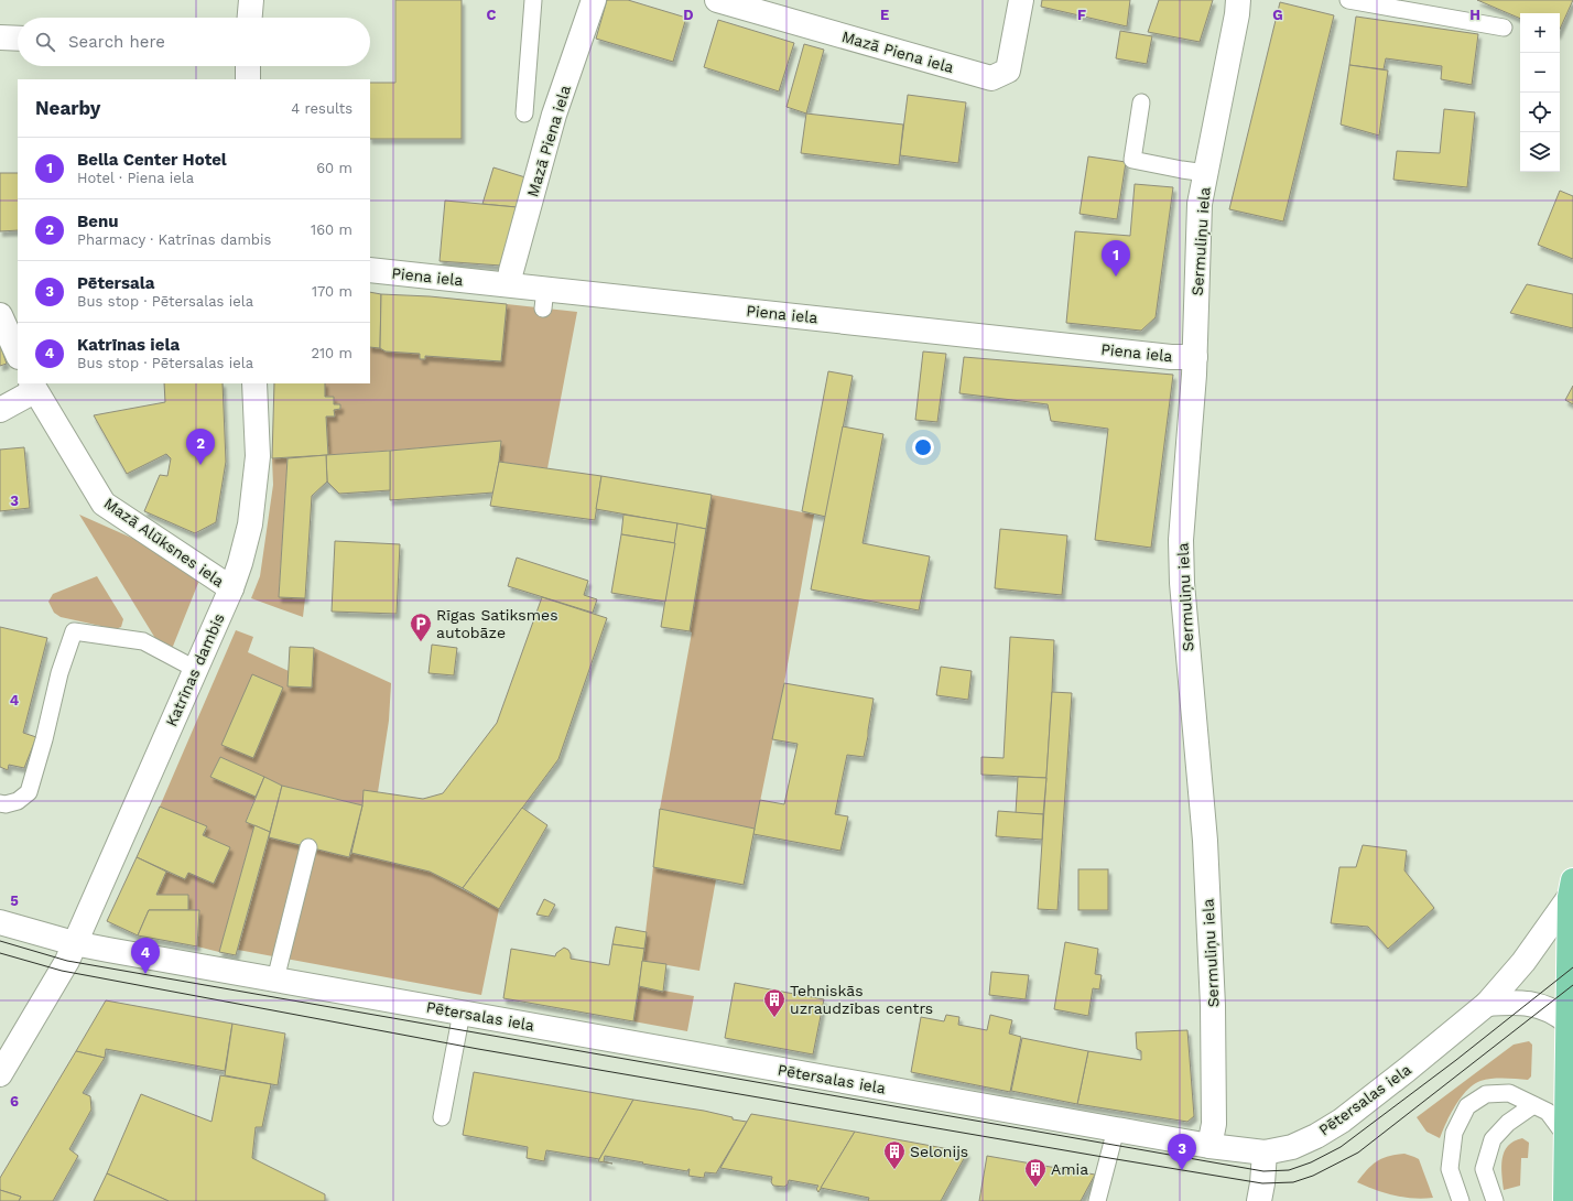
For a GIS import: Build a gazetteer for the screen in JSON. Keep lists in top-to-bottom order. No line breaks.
{"streets":{"street":["Mazā Piena iela","Sermuliņu iela","Piena iela","Mazā Alūksnes iela","Katrīnas dambis","Pētersalas iela"]},"crossings":[["Mazā Piena iela","Piena iela"],["Sermuliņu iela","Piena iela"],["Sermuliņu iela","Pētersalas iela"],["Mazā Alūksnes iela","Katrīnas dambis"],["Katrīnas dambis","Pētersalas iela"]],"places":{"parking":["Rīgas Satiksmes autobāze"],"building":["Tehniskās uzraudzības centrs","Selonijs","Amia"]},"page":{"map_buttons":["+","−"],"search":"Search here","heading":["Nearby","4 results"],"list":[{"mark":"1","name":"Bella Center Hotel","note":"Hotel · Piena iela","value":"60 m"},{"mark":"2","name":"Benu","note":"Pharmacy · Katrīnas dambis","value":"160 m"},{"mark":"3","name":"Pētersala","note":"Bus stop · Pētersalas iela","value":"170 m"},{"mark":"4","name":"Katrīnas iela","note":"Bus stop · Pētersalas iela","value":"210 m"}],"pins":["1","2","4","3"]},"grid":{"columns":["C","D","E","F","G","H"],"rows":["3","4","5","6"]}}
